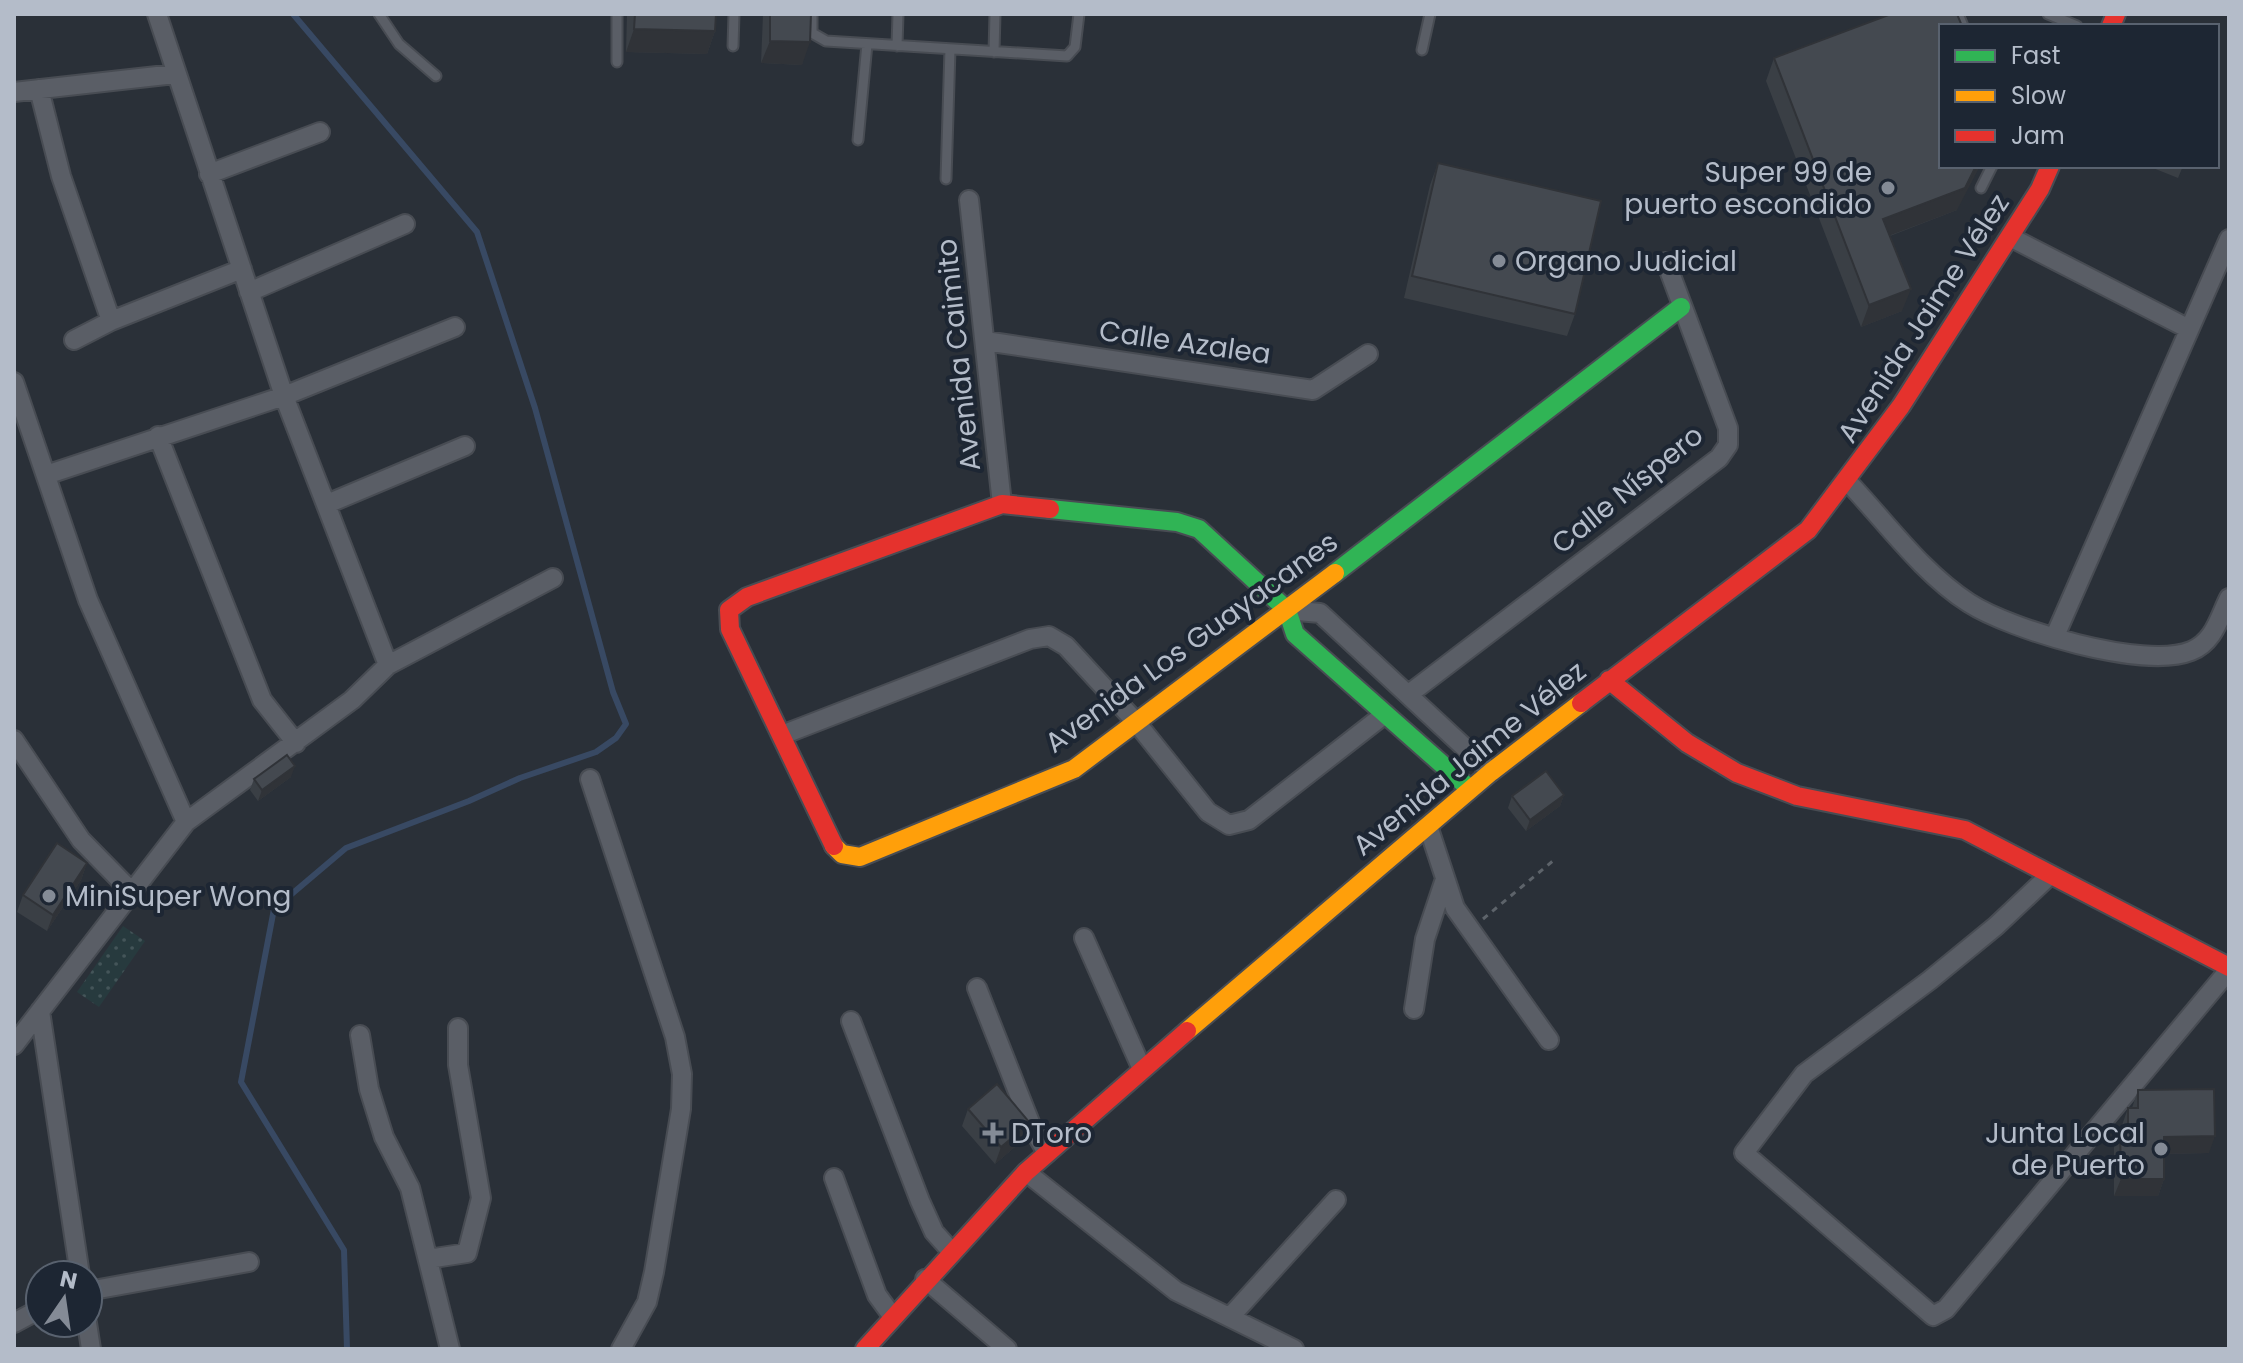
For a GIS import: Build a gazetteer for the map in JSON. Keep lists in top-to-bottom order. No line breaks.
{"streets":{"street":["Avenida Jaime Vélez","Calle Azalea","Avenida Caimito","Calle Níspero","Avenida Los Guayacanes"]},"crossings":[["Calle Azalea","Avenida Caimito"],["Avenida Caimito","Avenida Los Guayacanes"],["Calle Níspero","Avenida Los Guayacanes"]],"places":{"other":["Super 99 de puerto escondido","Organo Judicial","MiniSuper Wong","Junta Local de Puerto"],"health":["DToro"]},"legend":["Fast","Slow","Jam"],"north":"top"}
